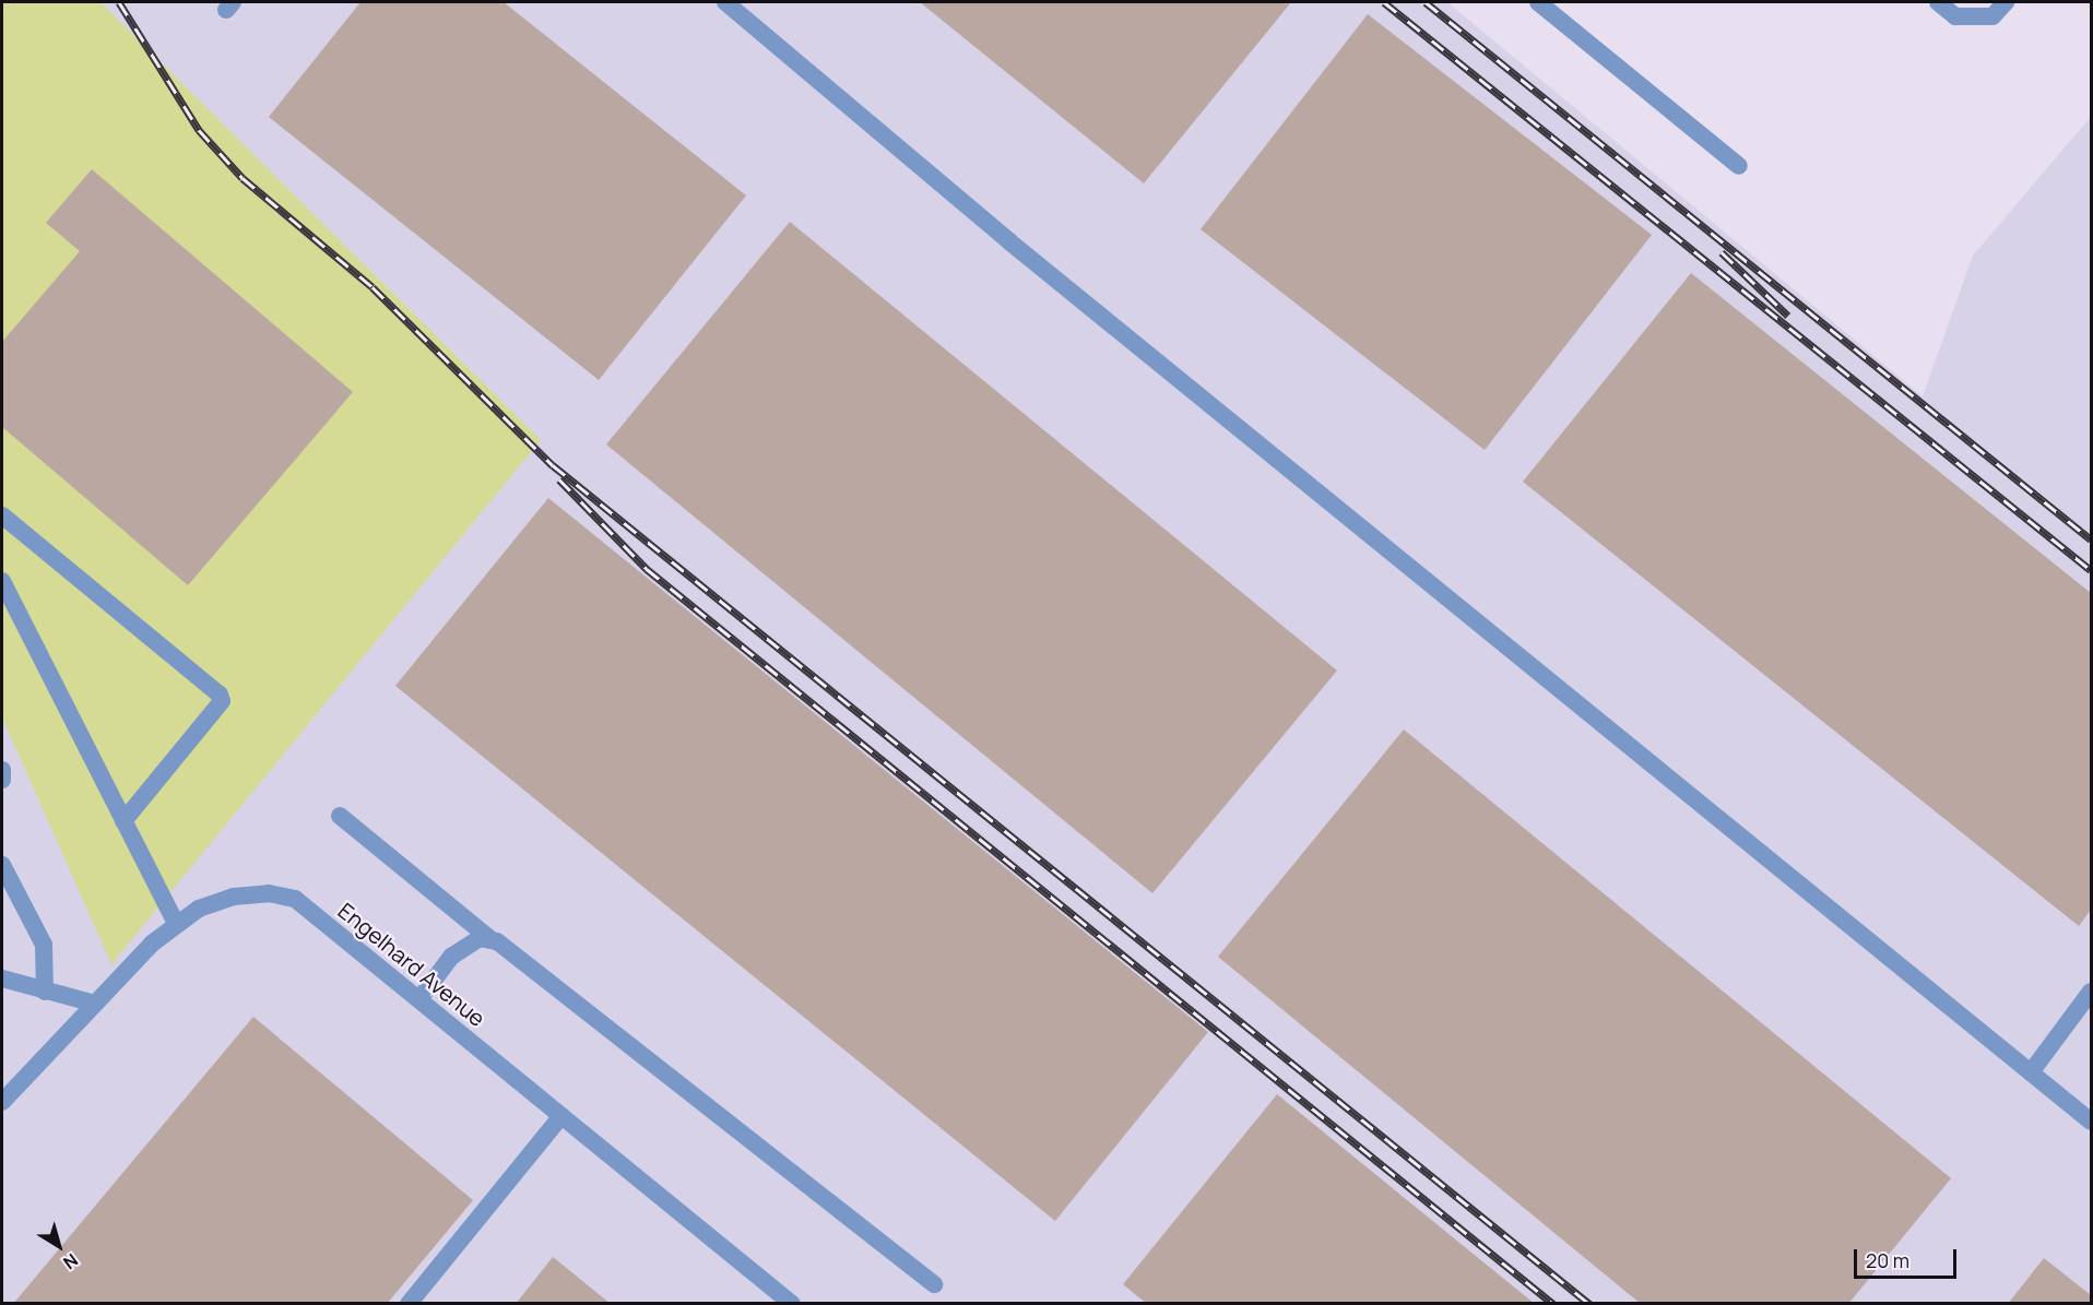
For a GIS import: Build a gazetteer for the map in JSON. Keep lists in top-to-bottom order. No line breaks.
{"streets":{"street":["Engelhard Avenue"]},"scale_bar":"20 m","north":"bottom right"}
